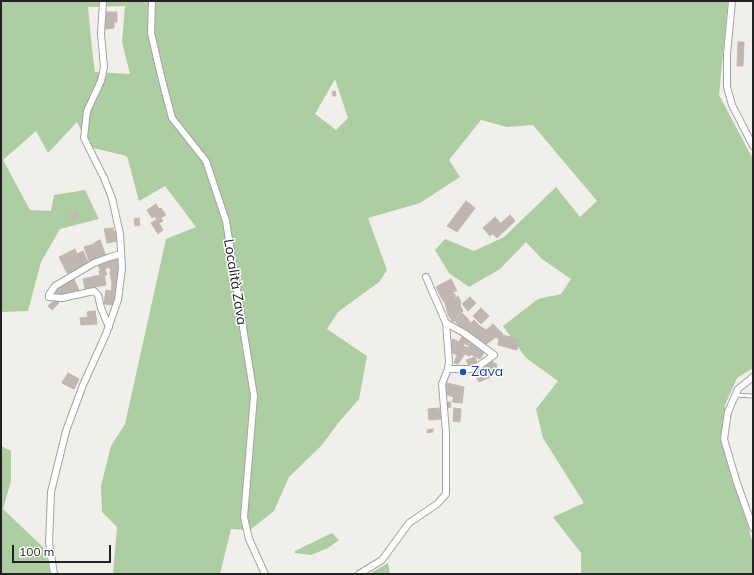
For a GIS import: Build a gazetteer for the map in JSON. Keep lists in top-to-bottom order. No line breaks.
{"streets":{"street":["Località Zava"]},"places":["Zava"],"scale_bar":"100 m"}
